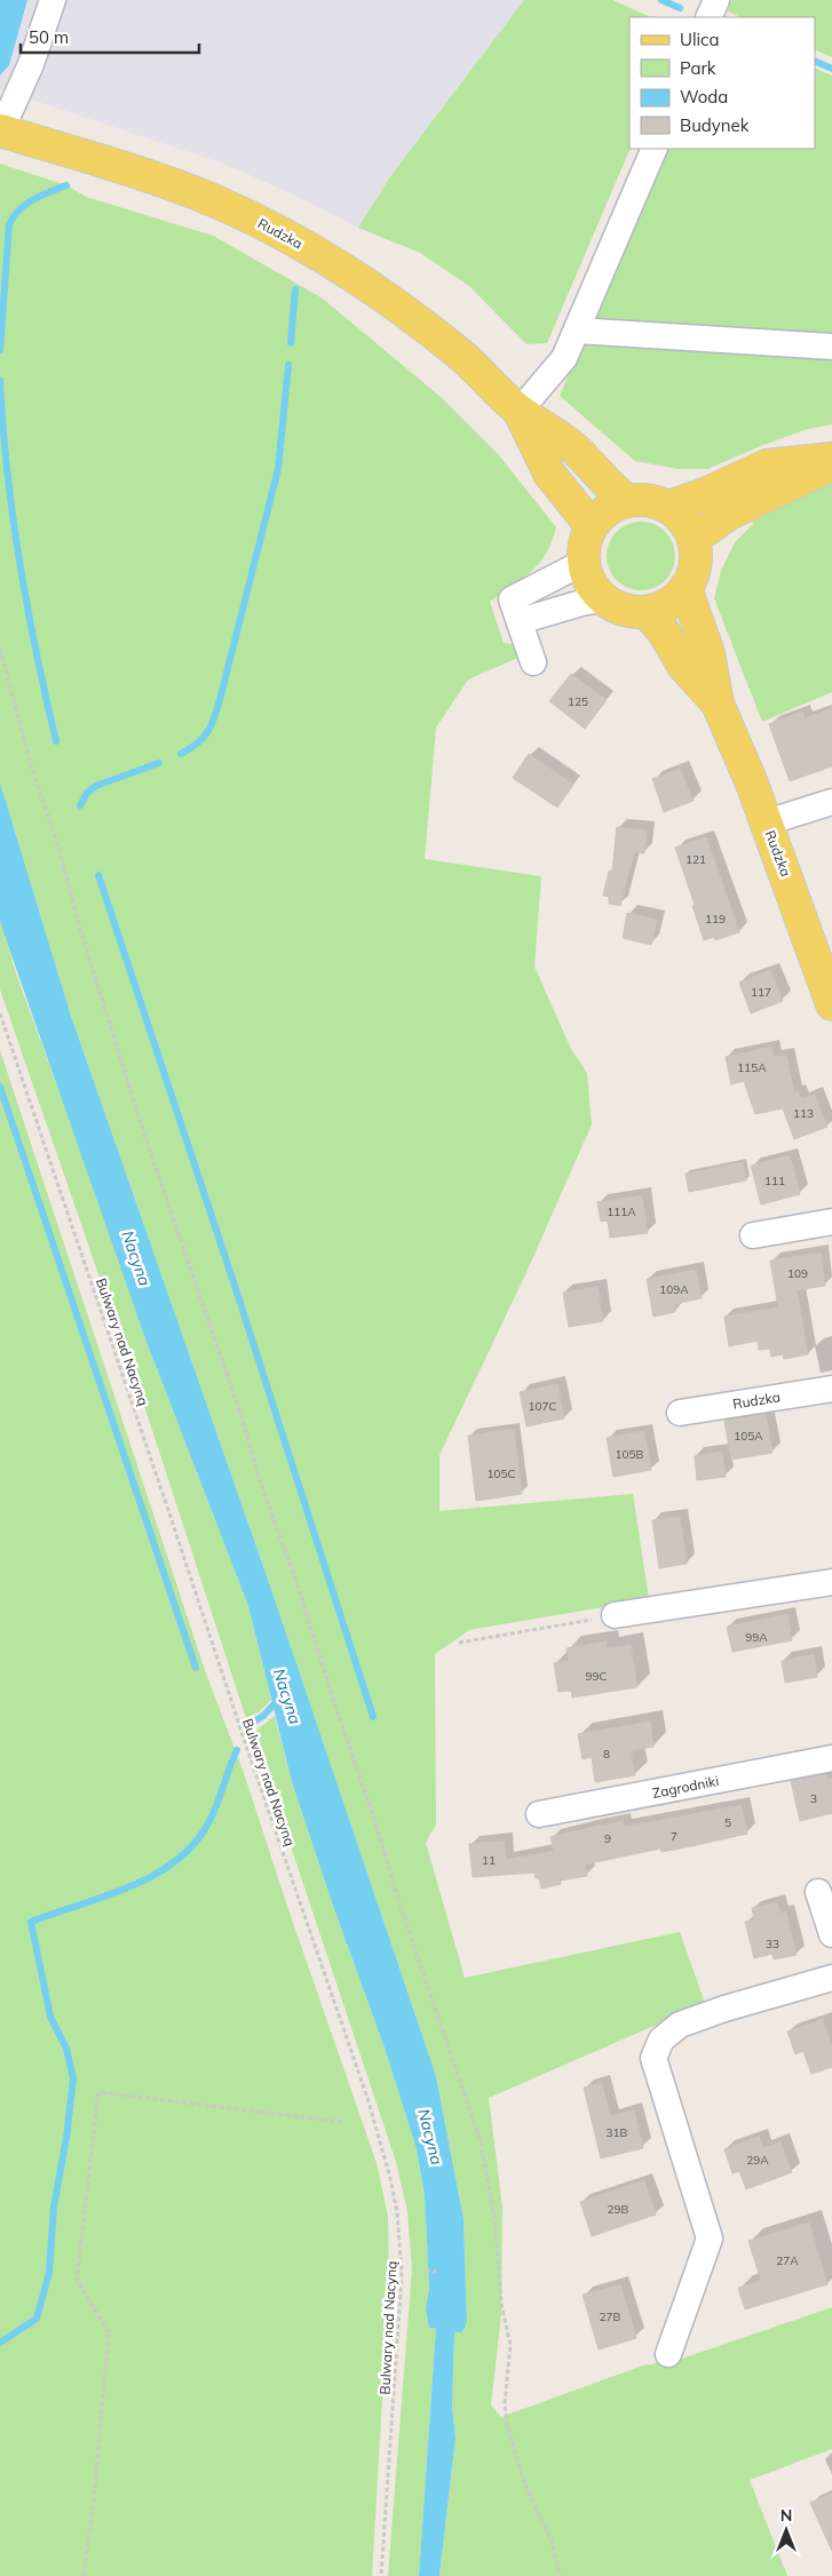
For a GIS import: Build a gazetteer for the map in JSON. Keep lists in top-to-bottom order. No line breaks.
{"streets":{"main road":["Rudzka"],"street":["Zagrodniki"],"path":["Bulwary nad Nacyną"]},"water":["Nacyna"],"house_numbers":["125","121","119","117","115A","113","111","111A","109","109A","107C","105A","105B","105C","99A","99C","8","3","5","7","9","11","33","31B","29A","29B","27A","27B"],"legend":["Ulica","Park","Woda","Budynek"],"scale_bar":"50 m","north":"top"}
